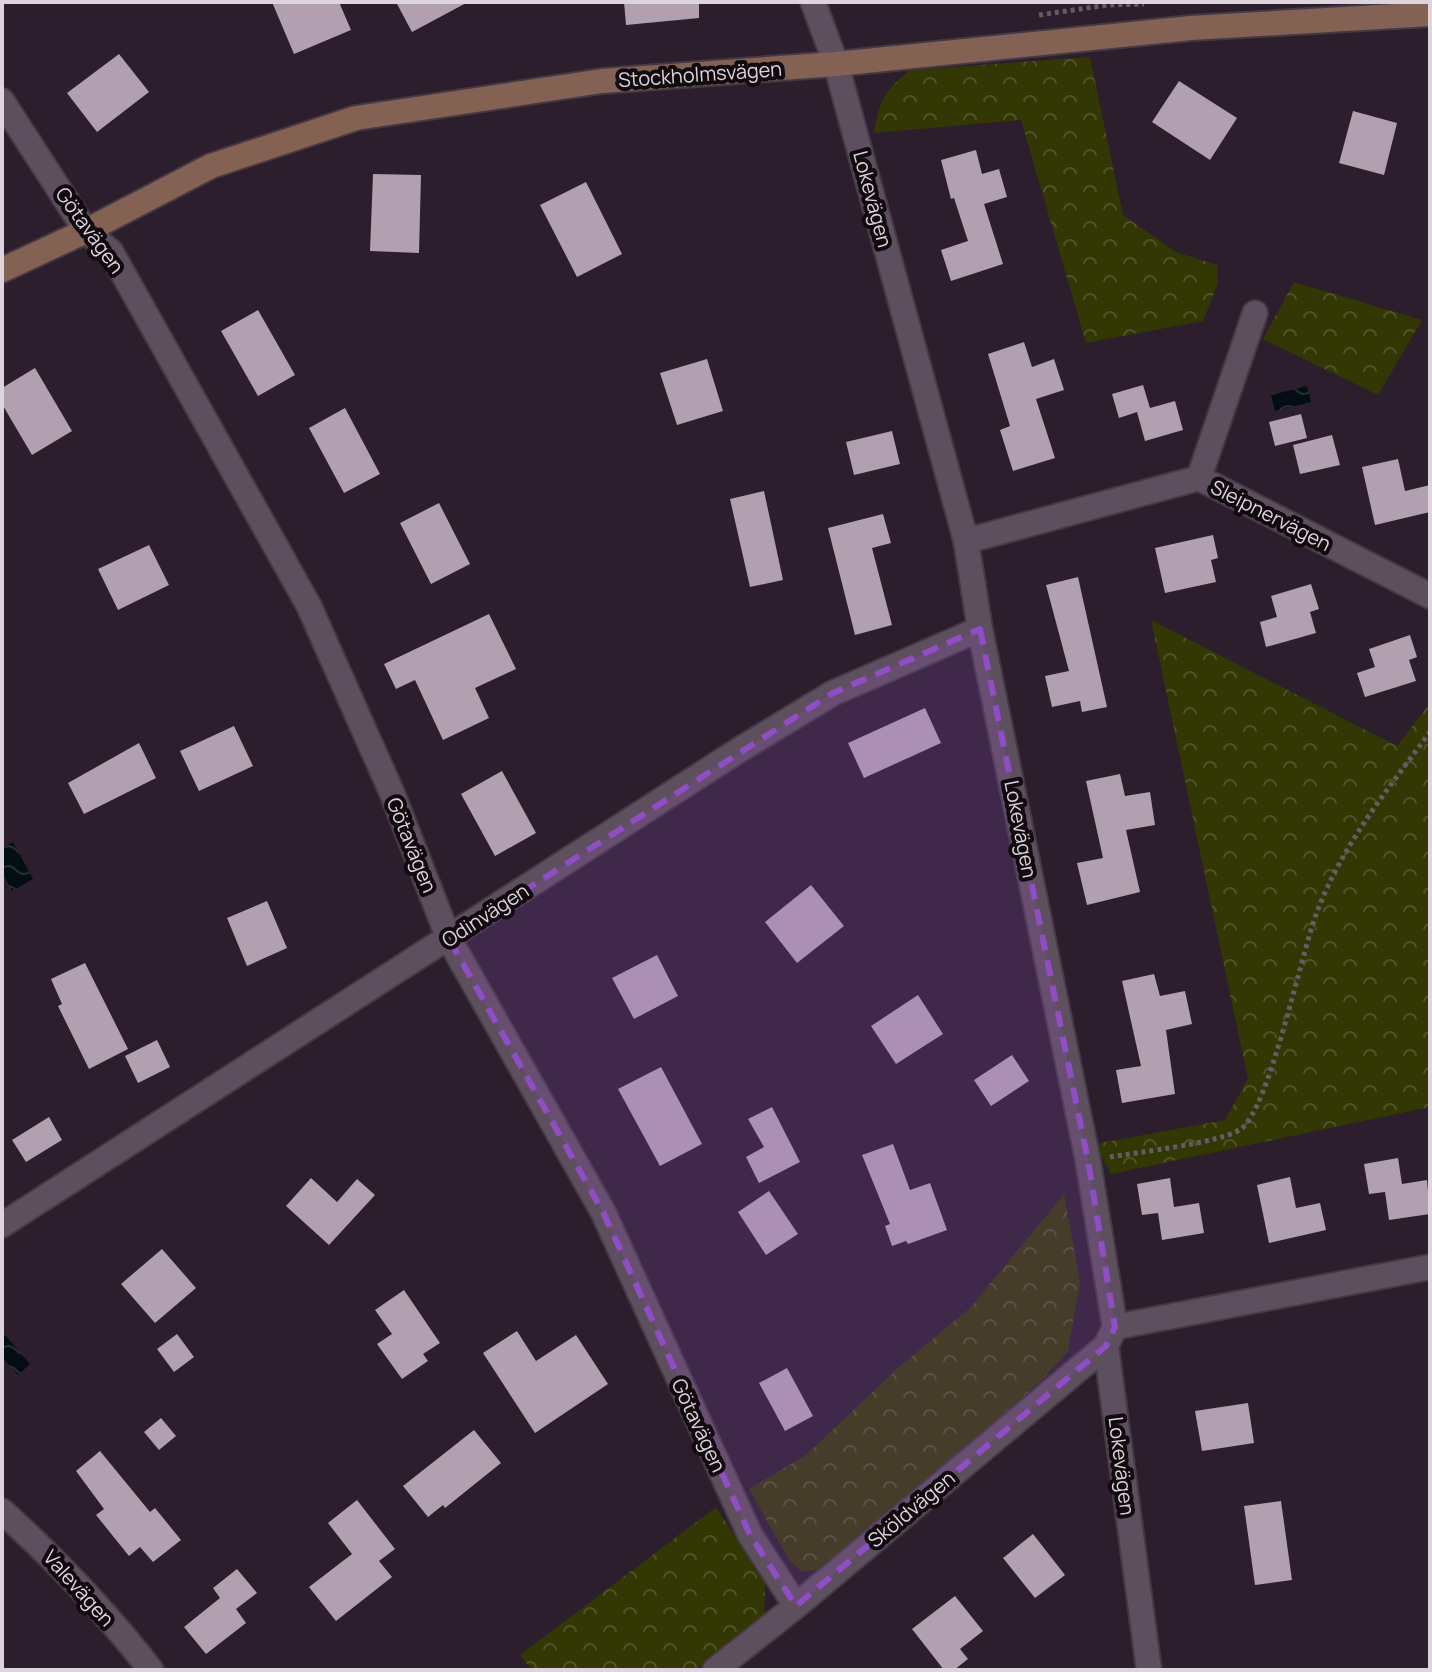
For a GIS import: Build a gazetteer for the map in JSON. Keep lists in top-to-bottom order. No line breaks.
{"streets":{"street":["Stockholmsvägen","Lokevägen","Götavägen","Sleipnervägen","Odinvägen","Sköldvägen","Valevägen"]},"crossings":[["Stockholmsvägen","Lokevägen"],["Stockholmsvägen","Götavägen"],["Lokevägen","Sleipnervägen"],["Lokevägen","Odinvägen"],["Lokevägen","Sköldvägen"],["Götavägen","Odinvägen"],["Götavägen","Sköldvägen"]]}
